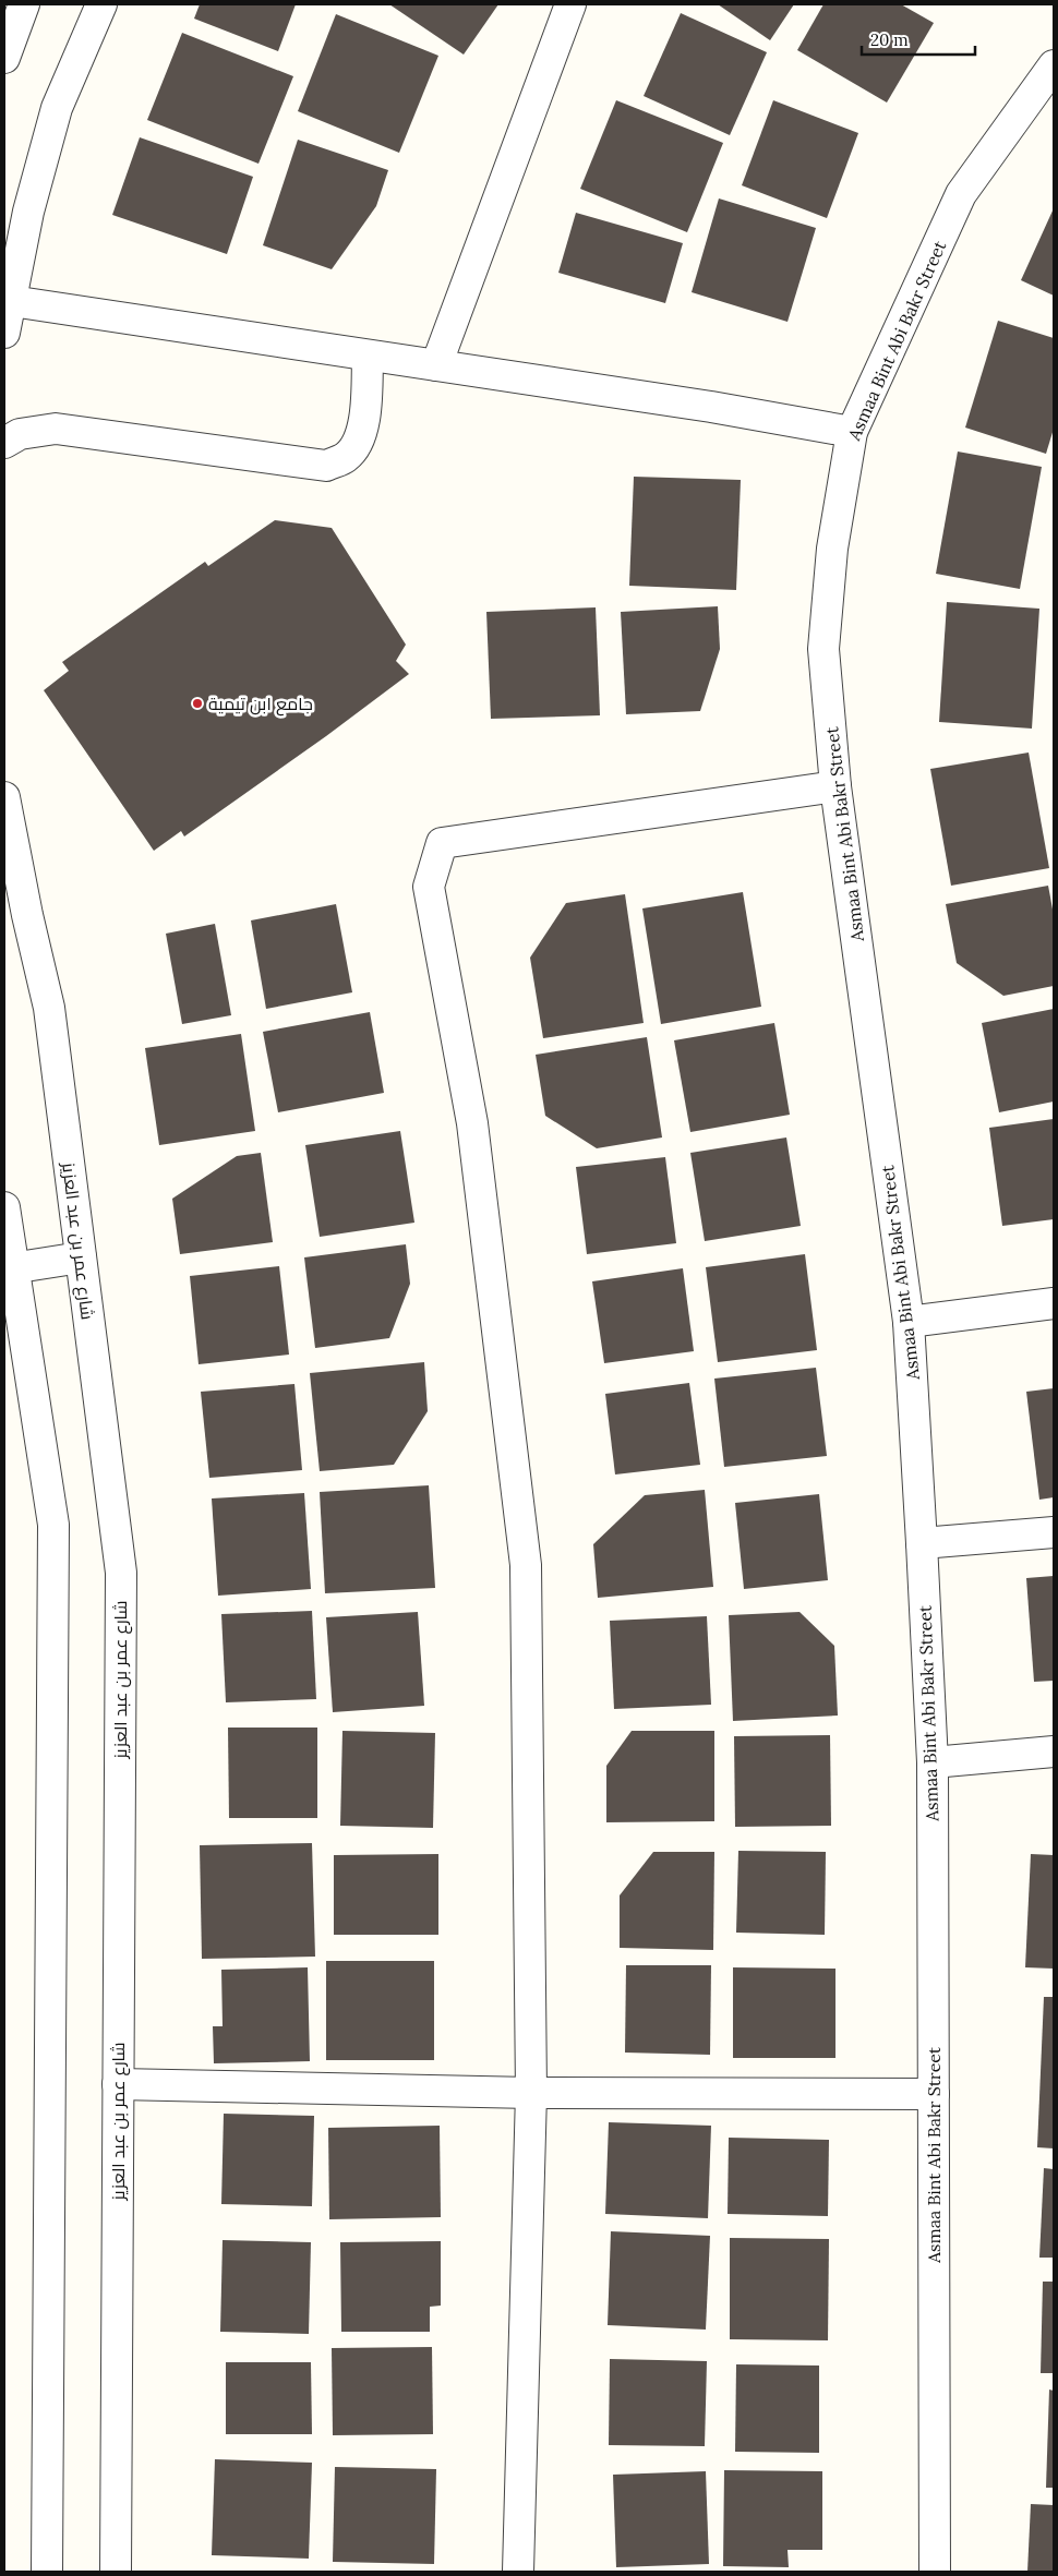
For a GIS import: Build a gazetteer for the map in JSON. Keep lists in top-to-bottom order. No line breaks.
{"streets":{"street":["Asmaa Bint Abi Bakr Street","شارع عمر بن عبد العزيز"]},"places":["جامع ابن تيمية"],"scale_bar":"20 m"}
